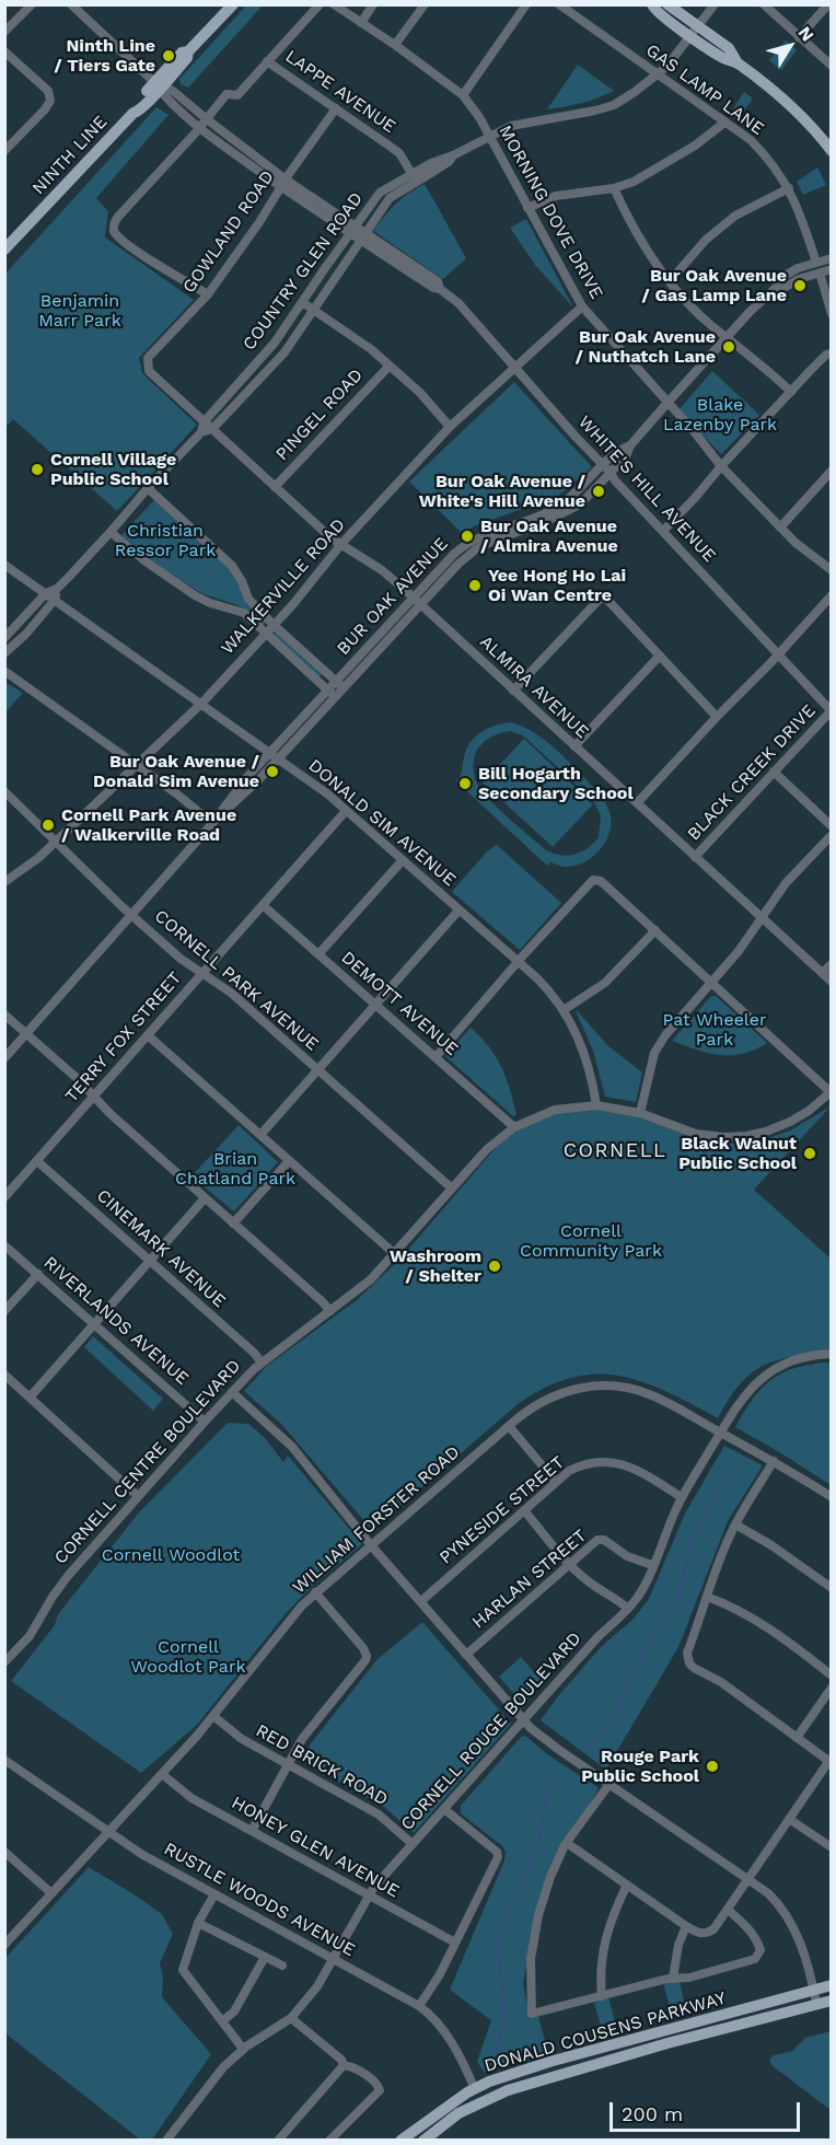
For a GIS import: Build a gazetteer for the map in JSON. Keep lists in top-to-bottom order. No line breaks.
{"streets":{"main road":["NINTH LINE","DONALD COUSENS PARKWAY"],"street":["GAS LAMP LANE","LAPPE AVENUE","MORNING DOVE DRIVE","GOWLAND ROAD","COUNTRY GLEN ROAD","PINGEL ROAD","WHITE'S HILL AVENUE","WALKERVILLE ROAD","BUR OAK AVENUE","ALMIRA AVENUE","BLACK CREEK DRIVE","DONALD SIM AVENUE","CORNELL PARK AVENUE","DEMOTT AVENUE","TERRY FOX STREET","CINEMARK AVENUE","RIVERLANDS AVENUE","CORNELL CENTRE BOULEVARD","PYNESIDE STREET","WILLIAM FORSTER ROAD","HARLAN STREET","CORNELL ROUGE BOULEVARD","RED BRICK ROAD","HONEY GLEN AVENUE","RUSTLE WOODS AVENUE"]},"crossings":[["GAS LAMP LANE","COUNTRY GLEN ROAD"],["GAS LAMP LANE","BUR OAK AVENUE"],["LAPPE AVENUE","GOWLAND ROAD"],["LAPPE AVENUE","COUNTRY GLEN ROAD"],["NINTH LINE","WHITE'S HILL AVENUE"],["MORNING DOVE DRIVE","COUNTRY GLEN ROAD"],["MORNING DOVE DRIVE","WALKERVILLE ROAD"],["MORNING DOVE DRIVE","BUR OAK AVENUE"],["GOWLAND ROAD","COUNTRY GLEN ROAD"],["GOWLAND ROAD","WHITE'S HILL AVENUE"],["GOWLAND ROAD","ALMIRA AVENUE"],["COUNTRY GLEN ROAD","WHITE'S HILL AVENUE"],["COUNTRY GLEN ROAD","ALMIRA AVENUE"],["COUNTRY GLEN ROAD","DONALD SIM AVENUE"],["PINGEL ROAD","ALMIRA AVENUE"],["WHITE'S HILL AVENUE","WALKERVILLE ROAD"],["WHITE'S HILL AVENUE","BUR OAK AVENUE"],["WHITE'S HILL AVENUE","BLACK CREEK DRIVE"],["WALKERVILLE ROAD","ALMIRA AVENUE"],["WALKERVILLE ROAD","DONALD SIM AVENUE"],["WALKERVILLE ROAD","CORNELL PARK AVENUE"],["BUR OAK AVENUE","ALMIRA AVENUE"],["BUR OAK AVENUE","DONALD SIM AVENUE"],["BUR OAK AVENUE","CORNELL PARK AVENUE"],["ALMIRA AVENUE","BLACK CREEK DRIVE"],["DONALD SIM AVENUE","TERRY FOX STREET"],["DONALD SIM AVENUE","CORNELL CENTRE BOULEVARD"],["CORNELL PARK AVENUE","TERRY FOX STREET"],["CORNELL PARK AVENUE","CORNELL CENTRE BOULEVARD"],["DEMOTT AVENUE","TERRY FOX STREET"],["DEMOTT AVENUE","CORNELL CENTRE BOULEVARD"],["TERRY FOX STREET","CINEMARK AVENUE"],["CINEMARK AVENUE","CORNELL CENTRE BOULEVARD"],["RIVERLANDS AVENUE","CORNELL CENTRE BOULEVARD"],["PYNESIDE STREET","CORNELL ROUGE BOULEVARD"],["WILLIAM FORSTER ROAD","CORNELL ROUGE BOULEVARD"],["WILLIAM FORSTER ROAD","RED BRICK ROAD"],["WILLIAM FORSTER ROAD","HONEY GLEN AVENUE"],["WILLIAM FORSTER ROAD","RUSTLE WOODS AVENUE"],["HARLAN STREET","CORNELL ROUGE BOULEVARD"],["CORNELL ROUGE BOULEVARD","RED BRICK ROAD"],["CORNELL ROUGE BOULEVARD","HONEY GLEN AVENUE"],["CORNELL ROUGE BOULEVARD","RUSTLE WOODS AVENUE"],["RUSTLE WOODS AVENUE","DONALD COUSENS PARKWAY"]],"districts":["CORNELL"],"parks":["Benjamin Marr Park","Blake Lazenby Park","Christian Ressor Park","Pat Wheeler Park","Brian Chatland Park","Cornell Community Park","Cornell Woodlot","Cornell Woodlot Park"],"places":["Ninth Line / Tiers Gate","Bur Oak Avenue / Gas Lamp Lane","Bur Oak Avenue / Nuthatch Lane","Cornell Village Public School","Bur Oak Avenue / White's Hill Avenue","Bur Oak Avenue / Almira Avenue","Yee Hong Ho Lai Oi Wan Centre","Bur Oak Avenue / Donald Sim Avenue","Bill Hogarth Secondary School","Cornell Park Avenue / Walkerville Road","Black Walnut Public School","Washroom / Shelter","Rouge Park Public School"],"scale_bar":"200 m","north":"top right"}
